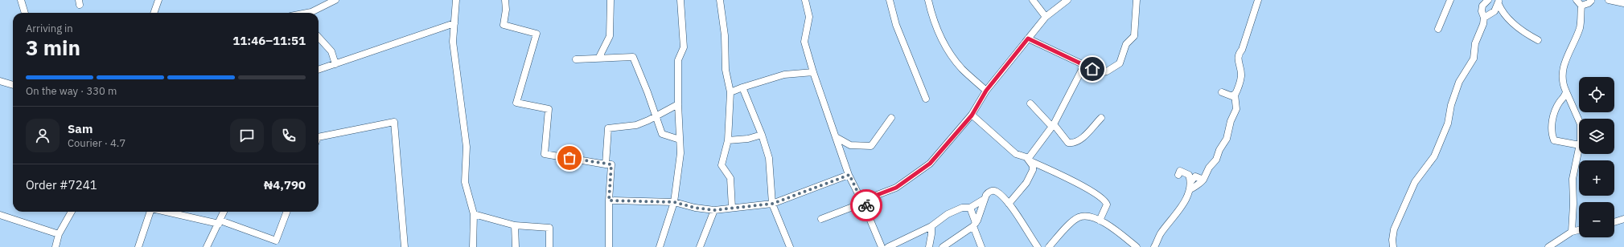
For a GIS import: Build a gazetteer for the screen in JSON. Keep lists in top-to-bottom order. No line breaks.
{"page":{"heading":["3 min","Arriving in","11:46–11:51"],"panel":["Sam","Courier · 4.7","Order #7241","₦4,790"],"bar":"On the way · 330 m","map_buttons":["+","−"]}}
